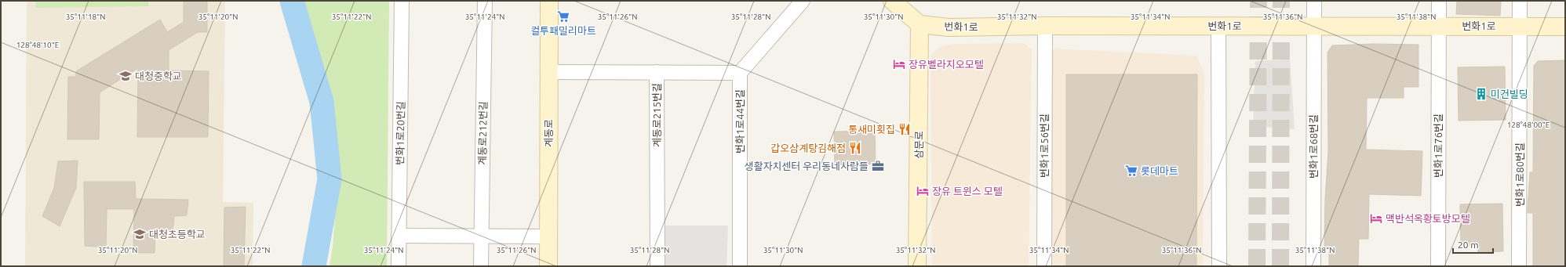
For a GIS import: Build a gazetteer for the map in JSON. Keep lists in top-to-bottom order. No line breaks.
{"streets":{"street":["번화1로","계동로215번길","번화1로44번길","번화1로20번길","계동로212번길","계동로","삼문로","번화1로56번길","번화1로76번길","번화1로68번길","번화1로80번길"]},"crossings":[["번화1로","삼문로"],["번화1로","번화1로56번길"],["번화1로","번화1로76번길"],["번화1로","번화1로68번길"],["번화1로","번화1로80번길"],["계동로215번길","계동로"]],"places":{"supermarket":["컬투패밀리마트","롯데마트"],"hotel":["장유벨라지오모텔","장유 트윈스 모텔","맥반석옥황토방모텔"],"school or university":["대청중학교","대청초등학교"],"building":["미건빌딩"],"restaurant":["통새미횟집","갑오삼계탕김해점"],"office":["생활자치센터 우리동네사람들"]},"scale_bar":"20 m","coordinates":["35°11'20\"N","35°11'22\"N","35°11'24\"N","35°11'26\"N","35°11'28\"N","35°11'30\"N","35°11'32\"N","35°11'34\"N","35°11'36\"N","35°11'38\"N","35°11'18\"N","128°48'10\"E","128°48'00\"E"]}
